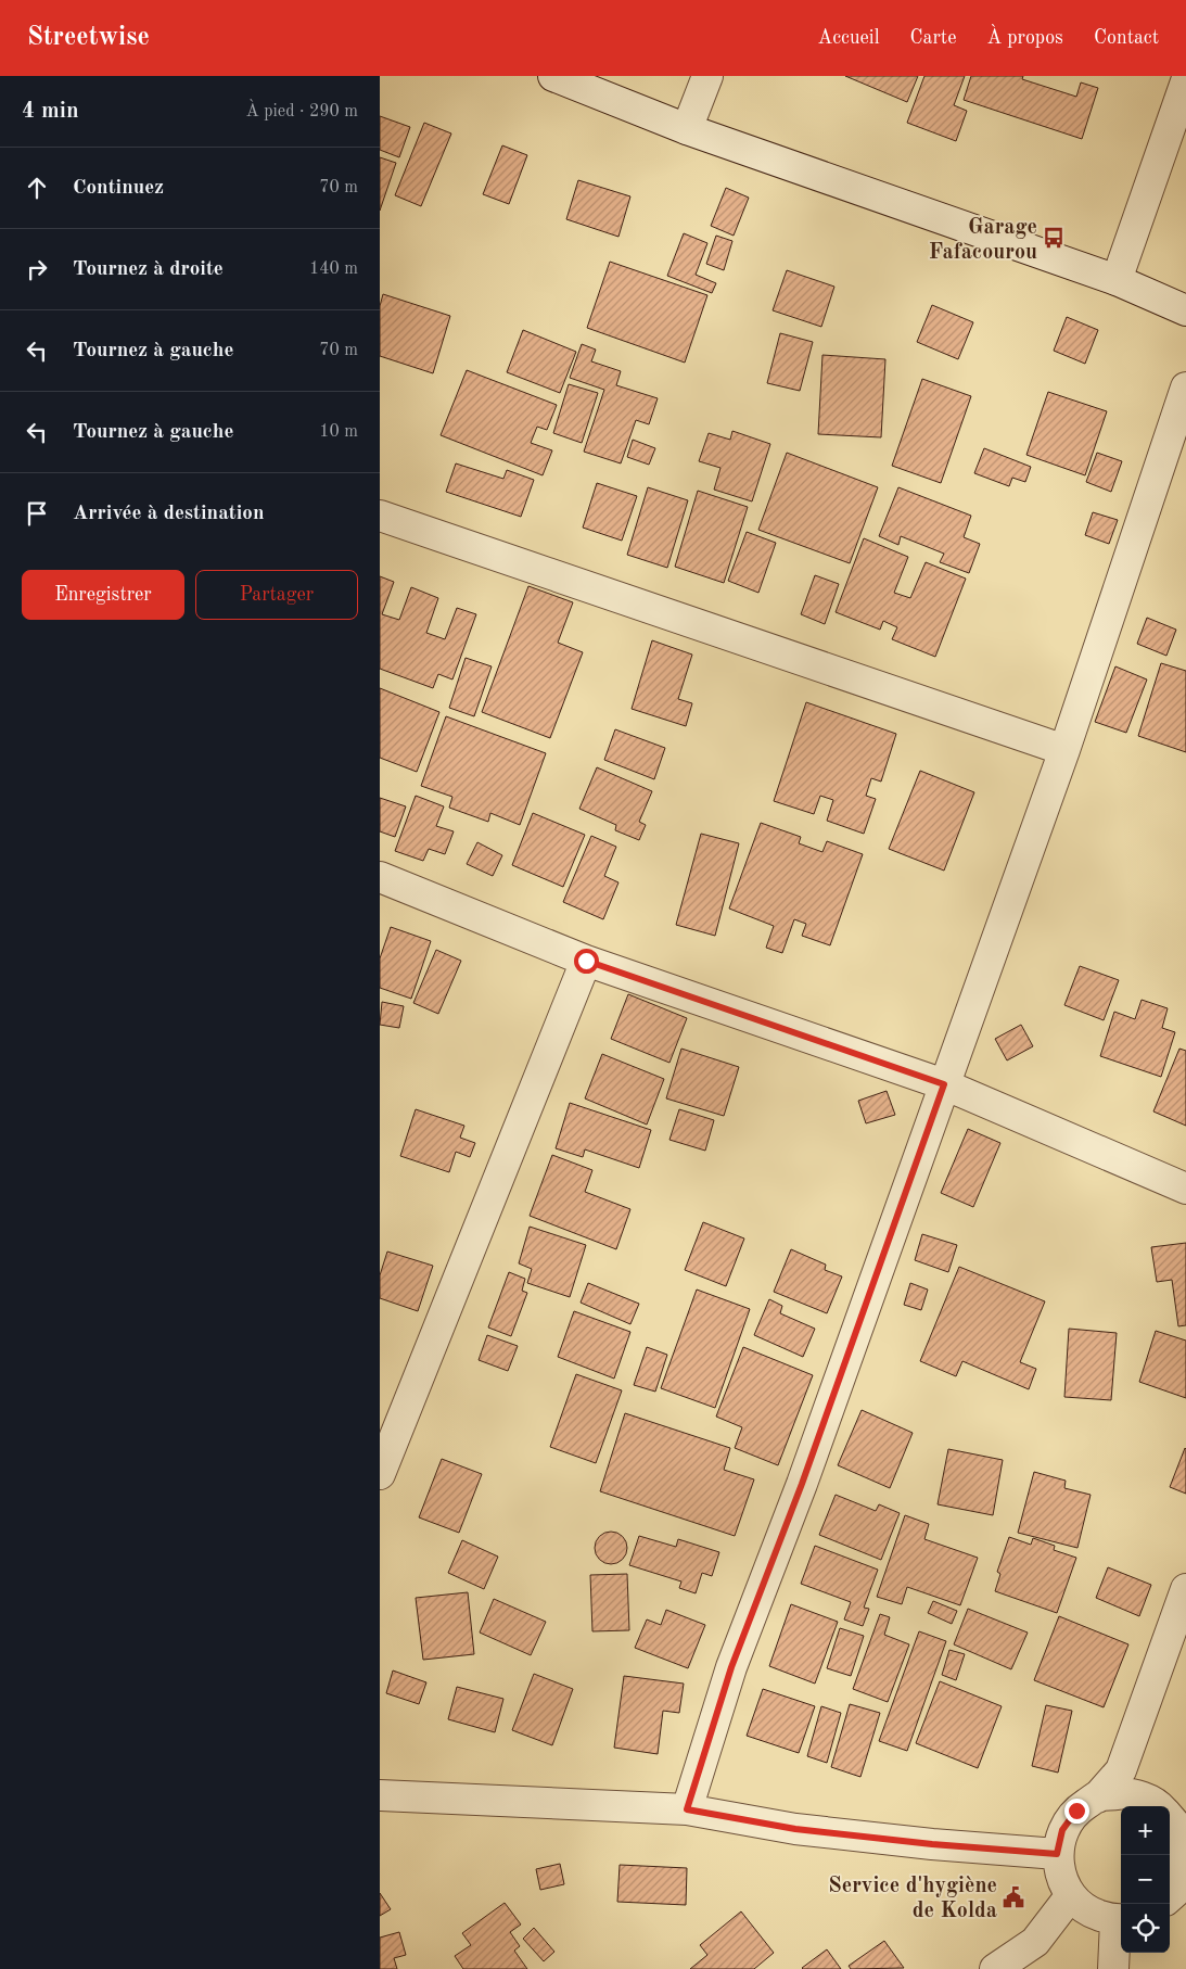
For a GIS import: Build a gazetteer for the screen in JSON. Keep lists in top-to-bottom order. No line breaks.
{"places":{"bus stop":["Garage Fafacourou"],"public building":["Service d'hygiène de Kolda"]},"page":{"header":"Streetwise","nav":["Accueil","Carte","À propos","Contact"],"heading":["4 min","À pied · 290 m"],"list":[["Continuez","70 m"],["Tournez à droite","140 m"],["Tournez à gauche","70 m"],["Tournez à gauche","10 m"],"Arrivée à destination"],"buttons":["Enregistrer","Partager"],"map_buttons":["+","−"]}}
